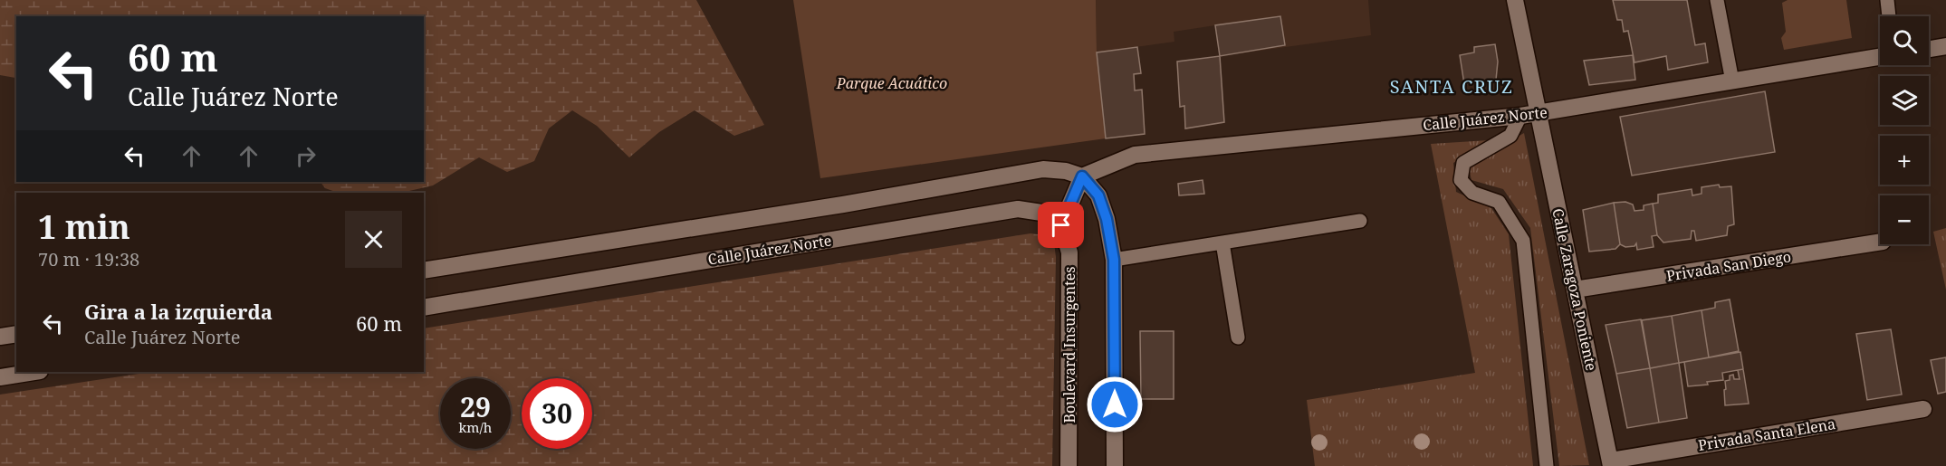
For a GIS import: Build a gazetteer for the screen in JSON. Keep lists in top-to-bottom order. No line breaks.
{"streets":{"street":["Calle Juárez Norte","Privada San Diego","Calle Zaragoza Poniente","Boulevard Insurgentes","Privada Santa Elena"]},"crossings":[["Calle Juárez Norte","Calle Zaragoza Poniente"],["Calle Juárez Norte","Boulevard Insurgentes"],["Privada San Diego","Calle Zaragoza Poniente"],["Calle Zaragoza Poniente","Privada Santa Elena"]],"districts":["SANTA CRUZ"],"parks":["Parque Acuático"],"page":{"map_buttons":["+","−"],"turn":["60 m","Calle Juárez Norte"],"heading":["1 min","70 m · 19:38"],"list":[{"name":"Gira a la izquierda","note":"Calle Juárez Norte","value":"60 m"}],"speed":"29 km/h","limit":"30"}}
